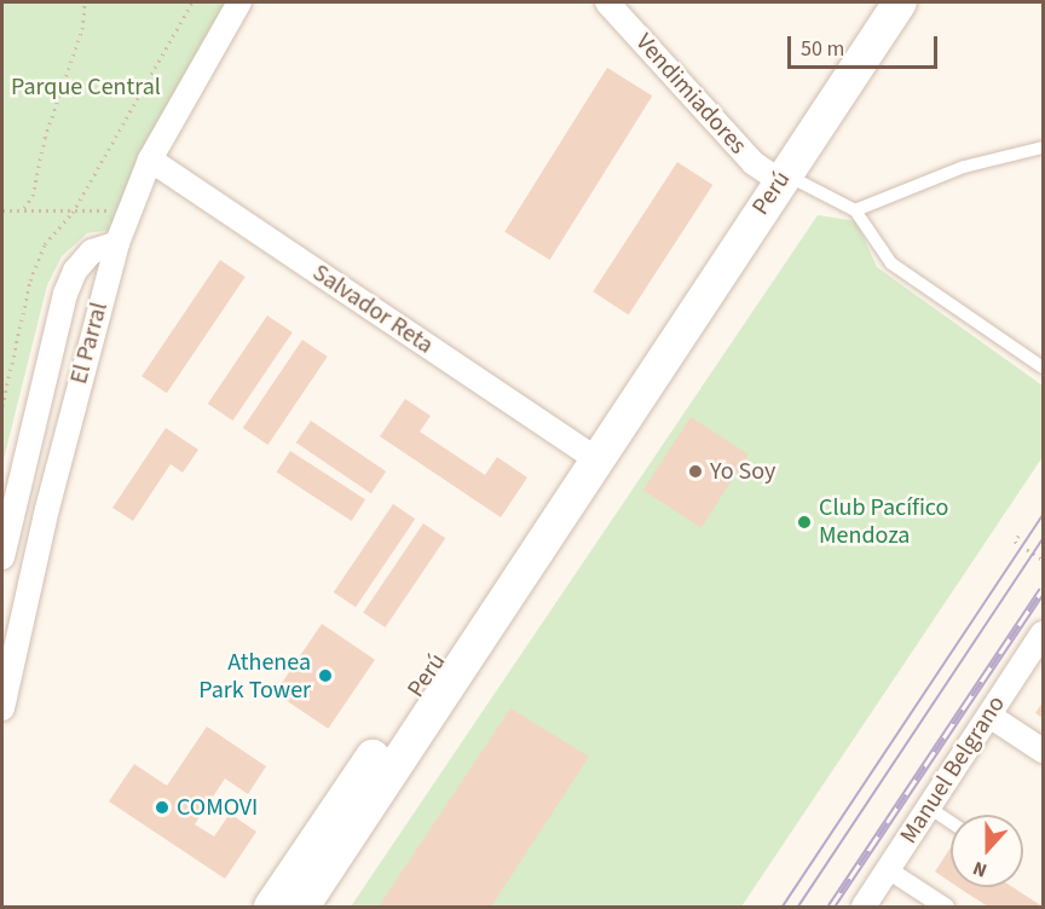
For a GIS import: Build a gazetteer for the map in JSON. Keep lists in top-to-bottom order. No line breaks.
{"streets":{"main road":["Perú"],"street":["Vendimiadores","Salvador Reta","El Parral","Manuel Belgrano"]},"crossings":[["Vendimiadores","Perú"],["Perú","Salvador Reta"],["Salvador Reta","El Parral"]],"parks":["Parque Central"],"places":["Yo Soy","Club Pacífico Mendoza","Athenea Park Tower","COMOVI"],"scale_bar":"50 m","north":"bottom"}
